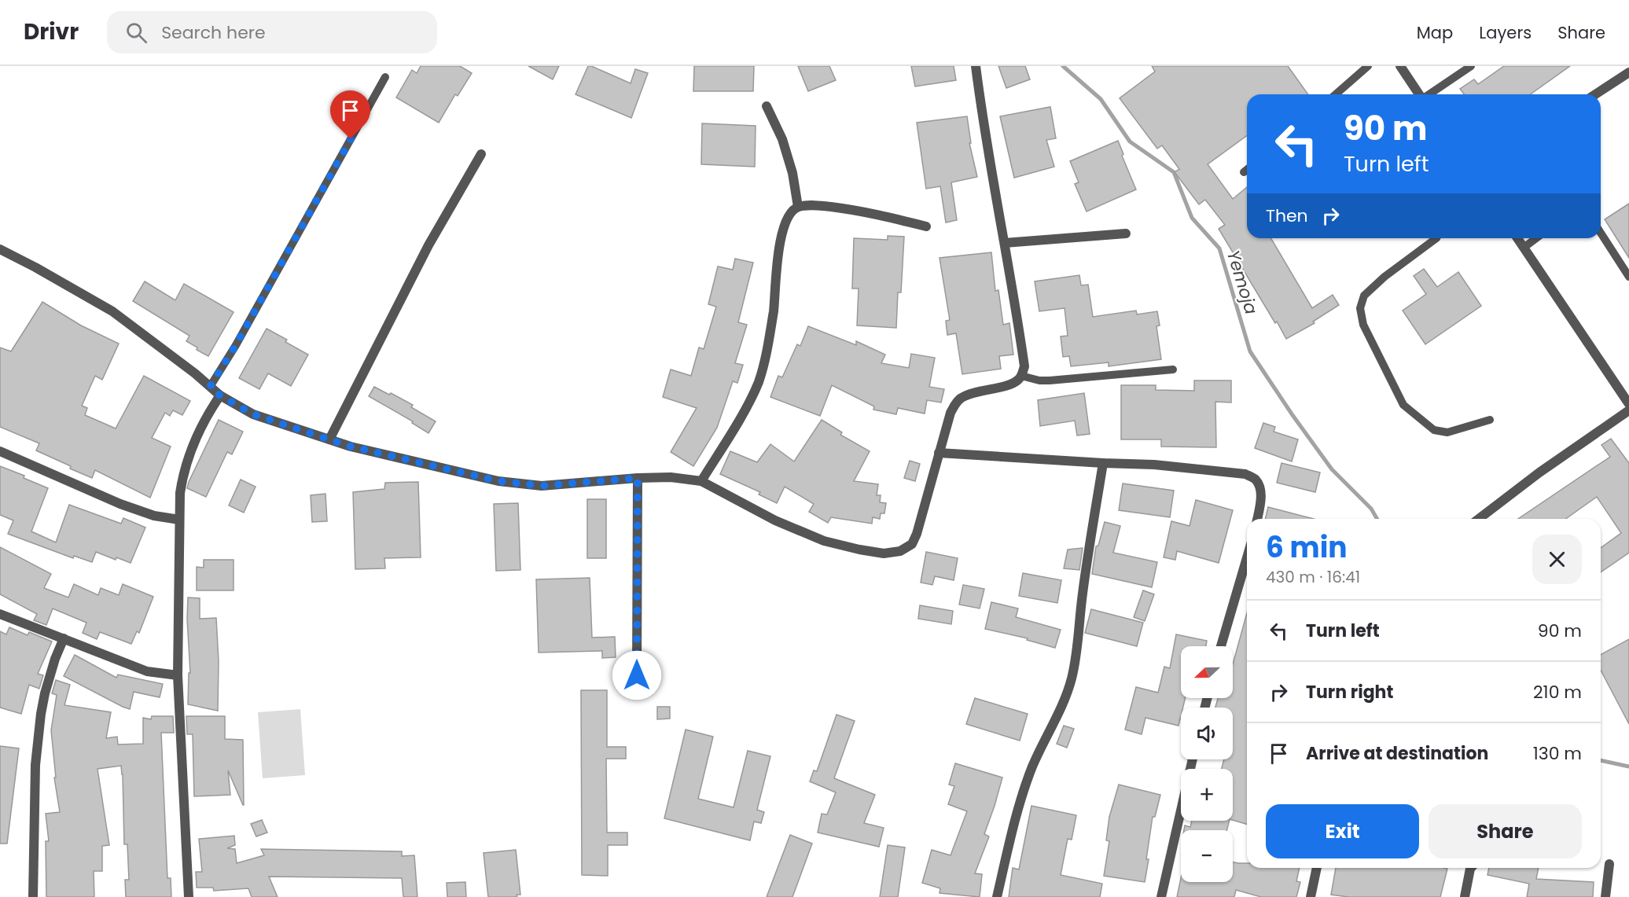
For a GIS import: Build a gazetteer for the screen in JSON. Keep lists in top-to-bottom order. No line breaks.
{"water":["Yemoja"],"north":"left","page":{"header":"Drivr","search":"Search here","nav":["Map","Layers","Share"],"turn":["90 m","Turn left"],"then":"Then","heading":["6 min","430 m · 16:41"],"list":[{"name":"Turn left","value":"90 m"},{"name":"Turn right","value":"210 m"},{"name":"Arrive at destination","value":"130 m"}],"map_buttons":["+","−"],"buttons":["Exit","Share"]}}
